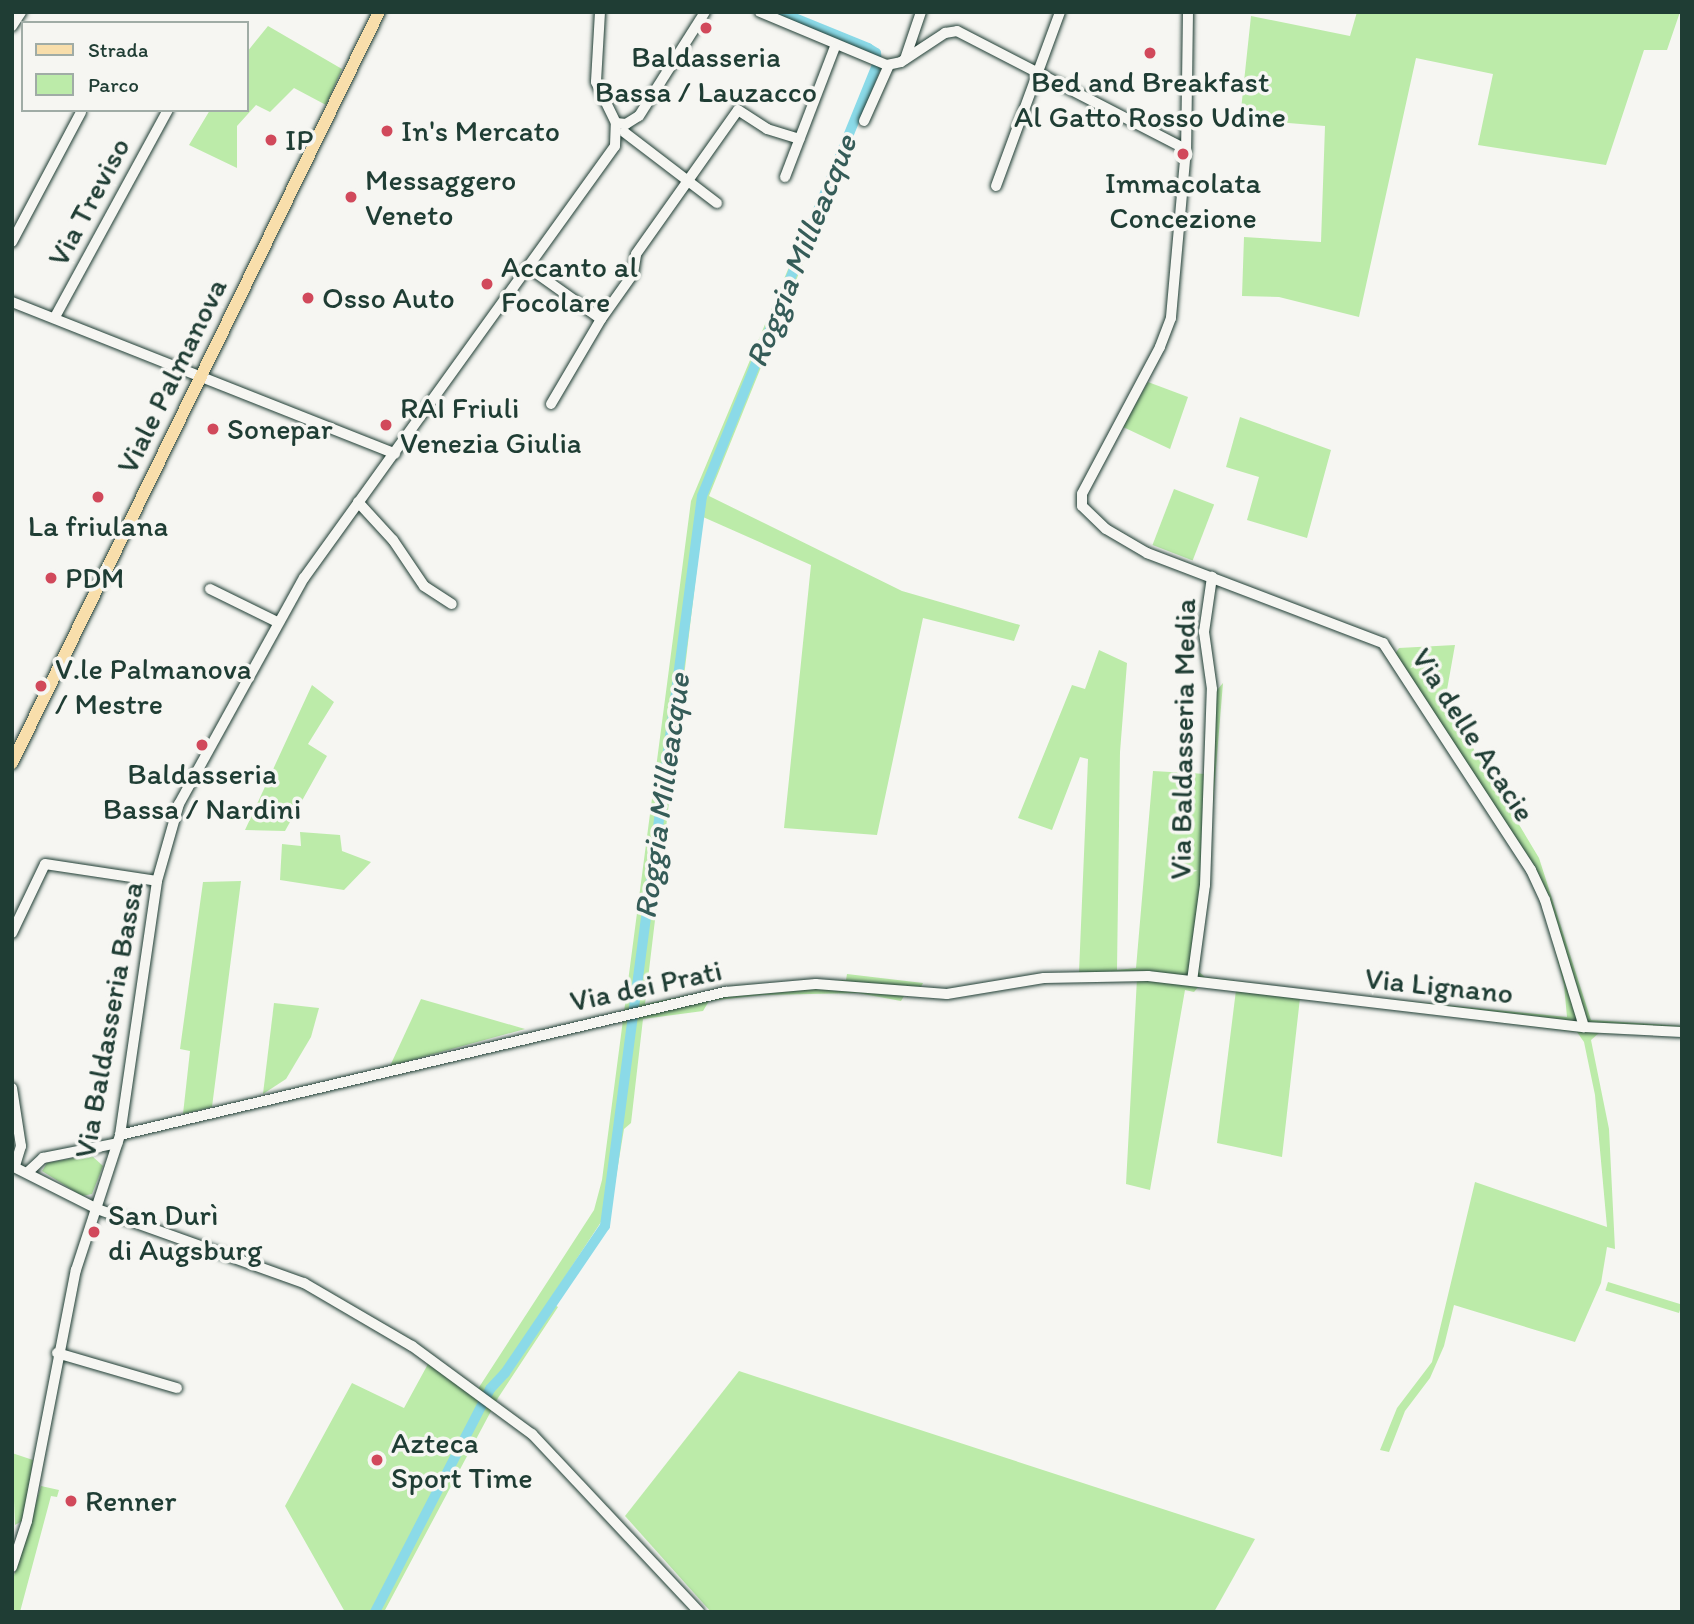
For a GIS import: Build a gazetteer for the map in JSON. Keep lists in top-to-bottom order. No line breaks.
{"streets":{"main road":["Viale Palmanova"],"street":["Via Treviso","Via delle Acacie","Via Baldasseria Media","Via dei Prati","Via Lignano","Via Baldasseria Bassa"]},"crossings":[["Via delle Acacie","Via Baldasseria Media"],["Via delle Acacie","Via Lignano"],["Via Baldasseria Media","Via dei Prati"],["Via Baldasseria Media","Via Lignano"],["Via dei Prati","Via Lignano"],["Via dei Prati","Via Baldasseria Bassa"]],"water":["Roggia Milleacque"],"places":["Baldasseria Bassa / Lauzacco","Bed and Breakfast Al Gatto Rosso Udine","In's Mercato","IP","Immacolata Concezione","Messaggero Veneto","Accanto al Focolare","Osso Auto","RAI Friuli Venezia Giulia","Sonepar","La friulana","PDM","V.le Palmanova / Mestre","Baldasseria Bassa / Nardini","San Durì di Augsburg","Azteca Sport Time","Renner"],"legend":["Strada","Parco"]}
